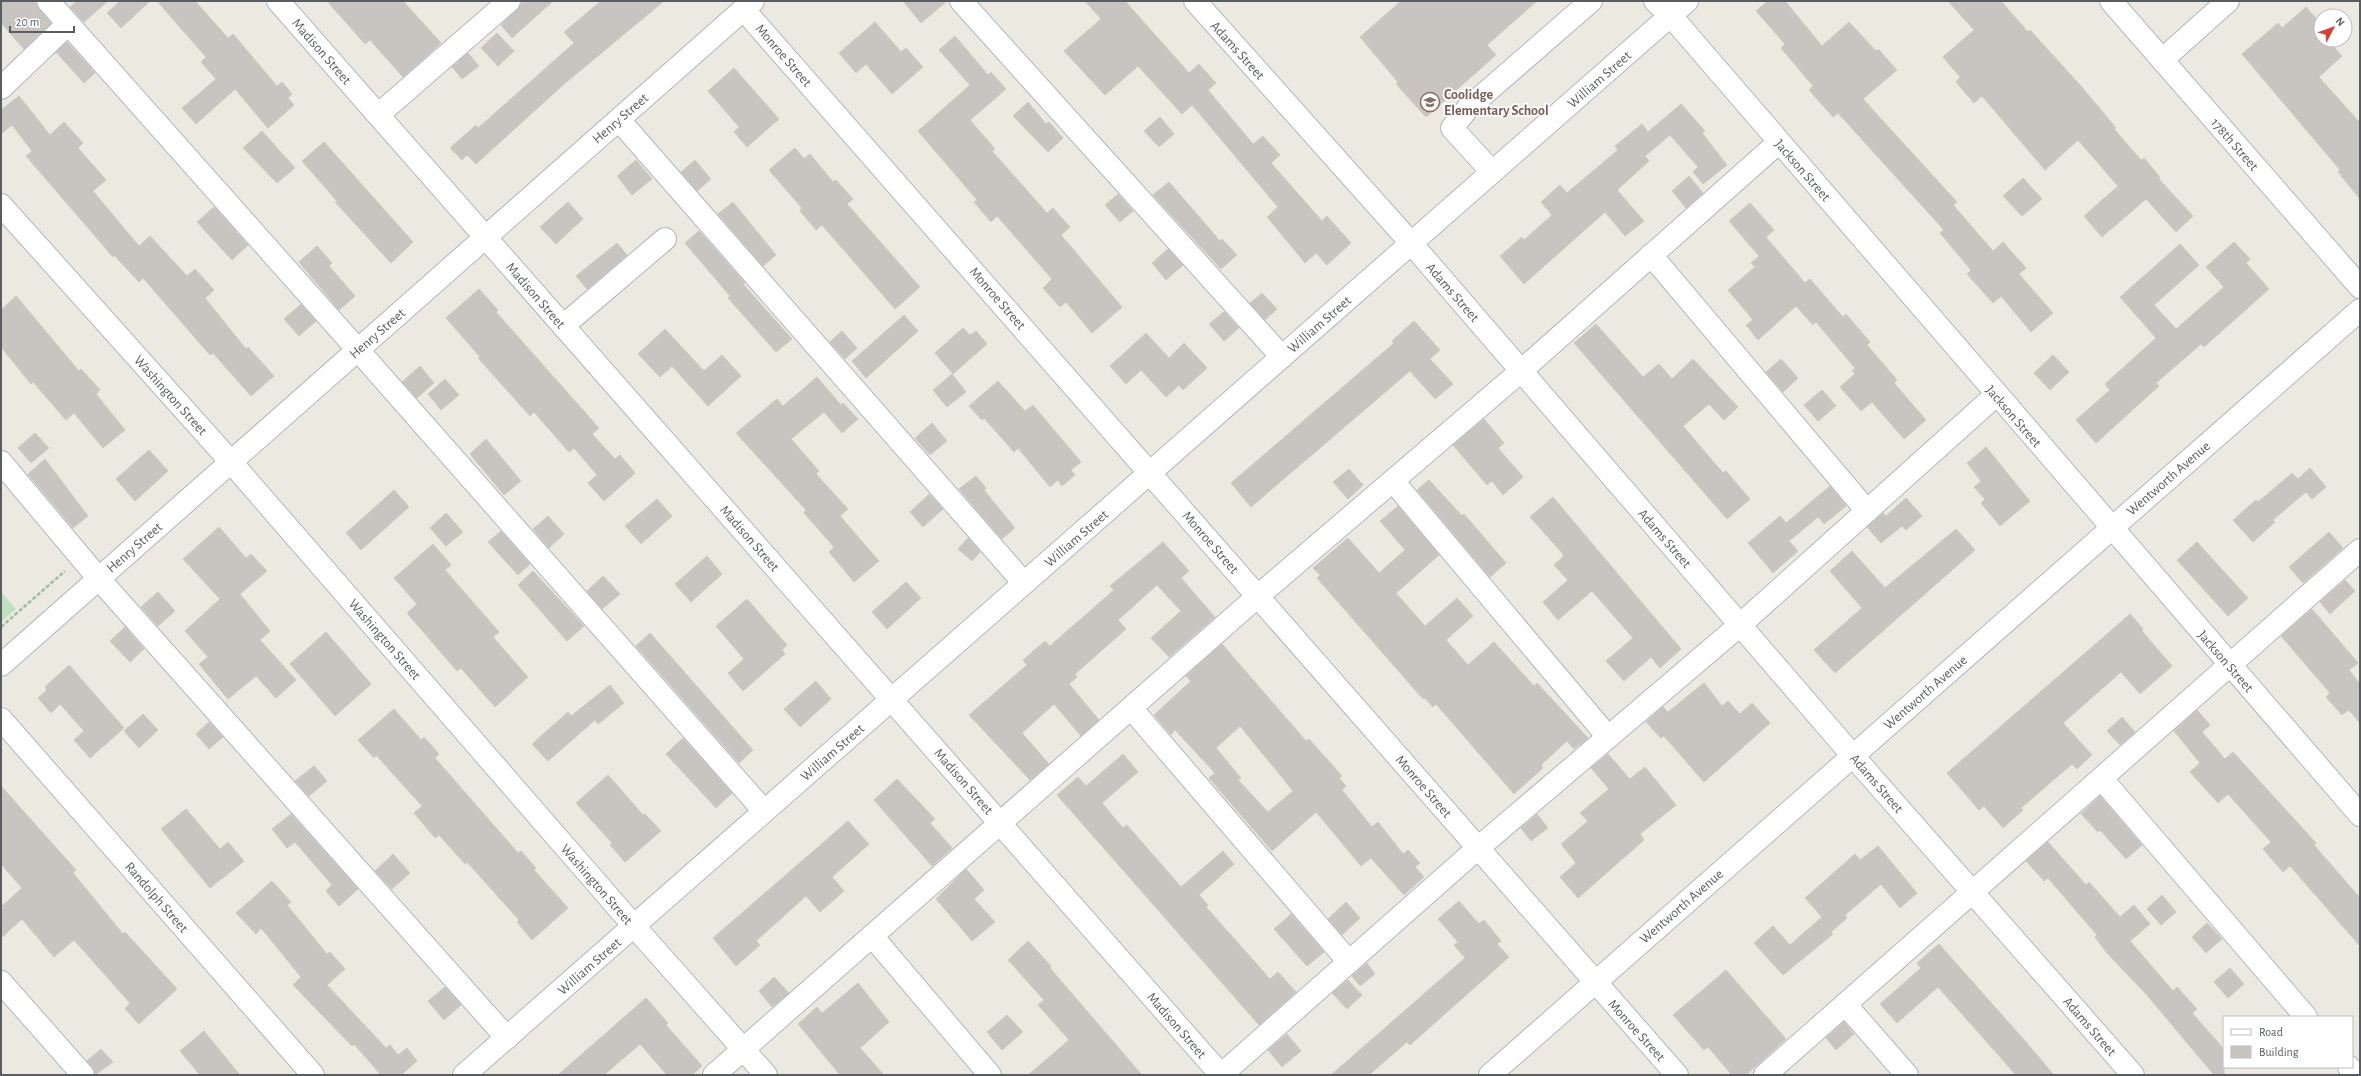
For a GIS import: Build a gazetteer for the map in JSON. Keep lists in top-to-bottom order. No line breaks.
{"streets":{"street":["Adams Street","Madison Street","Monroe Street","William Street","Henry Street","178th Street","Jackson Street","Washington Street","Wentworth Avenue","Randolph Street"]},"crossings":[["Adams Street","William Street"],["Adams Street","Wentworth Avenue"],["Madison Street","William Street"],["Madison Street","Henry Street"],["Monroe Street","William Street"],["Monroe Street","Henry Street"],["Monroe Street","Wentworth Avenue"],["William Street","Jackson Street"],["William Street","Washington Street"],["Henry Street","Washington Street"],["Jackson Street","Wentworth Avenue"]],"places":{"school or university":["Coolidge Elementary School"]},"legend":["Road","Building"],"scale_bar":"20 m","north":"top right"}
